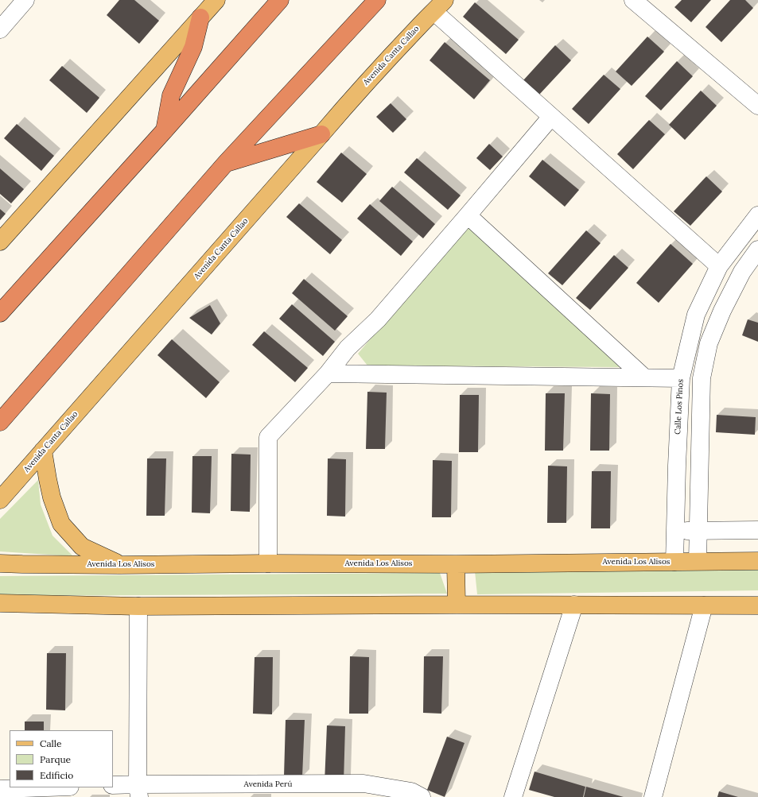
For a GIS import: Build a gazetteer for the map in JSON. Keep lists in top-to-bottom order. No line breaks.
{"streets":{"main road":["Avenida Canta Callao","Avenida Los Alisos"],"street":["Calle Los Pinos","Avenida Perú"]},"crossings":[["Calle Los Pinos","Avenida Los Alisos"]],"legend":["Calle","Parque","Edificio"]}
